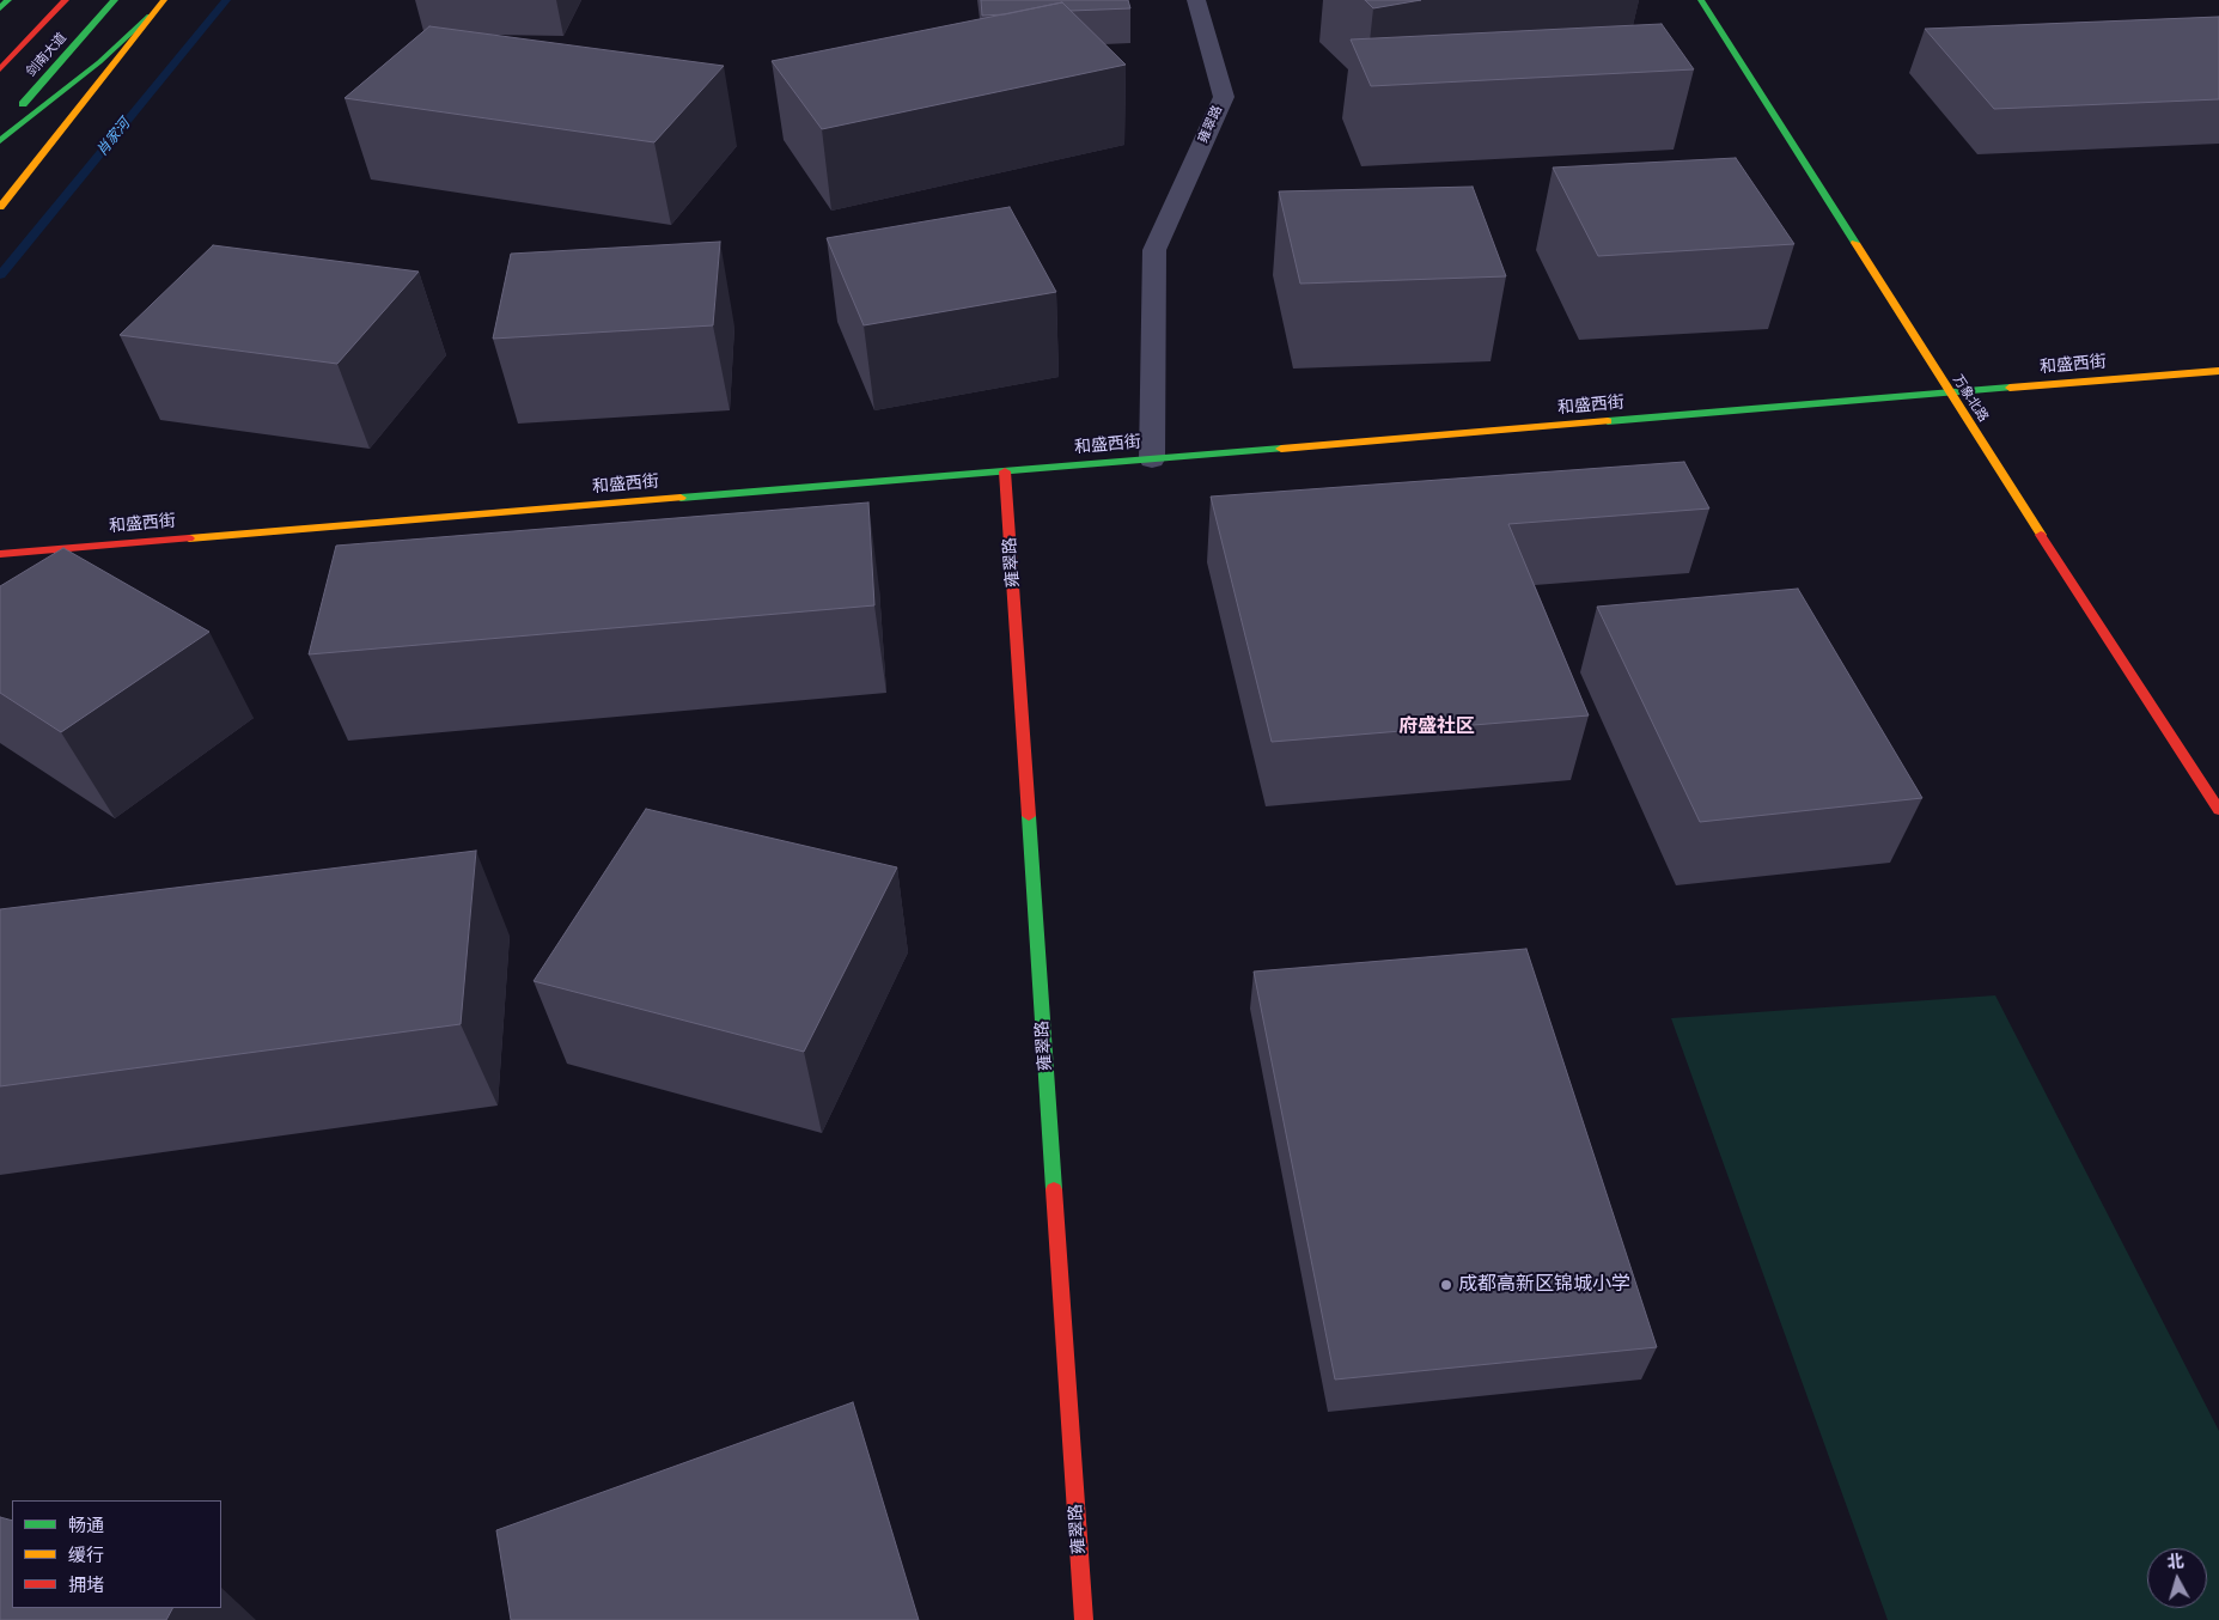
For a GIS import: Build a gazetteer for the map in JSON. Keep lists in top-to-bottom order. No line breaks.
{"streets":{"main road":["剑南大道","雍翠路","和盛西街","万象北路"]},"crossings":[["雍翠路","和盛西街"],["和盛西街","万象北路"]],"districts":["府盛社区"],"water":["肖家河"],"places":["成都高新区锦城小学"],"legend":["畅通","缓行","拥堵"],"north":"top"}
